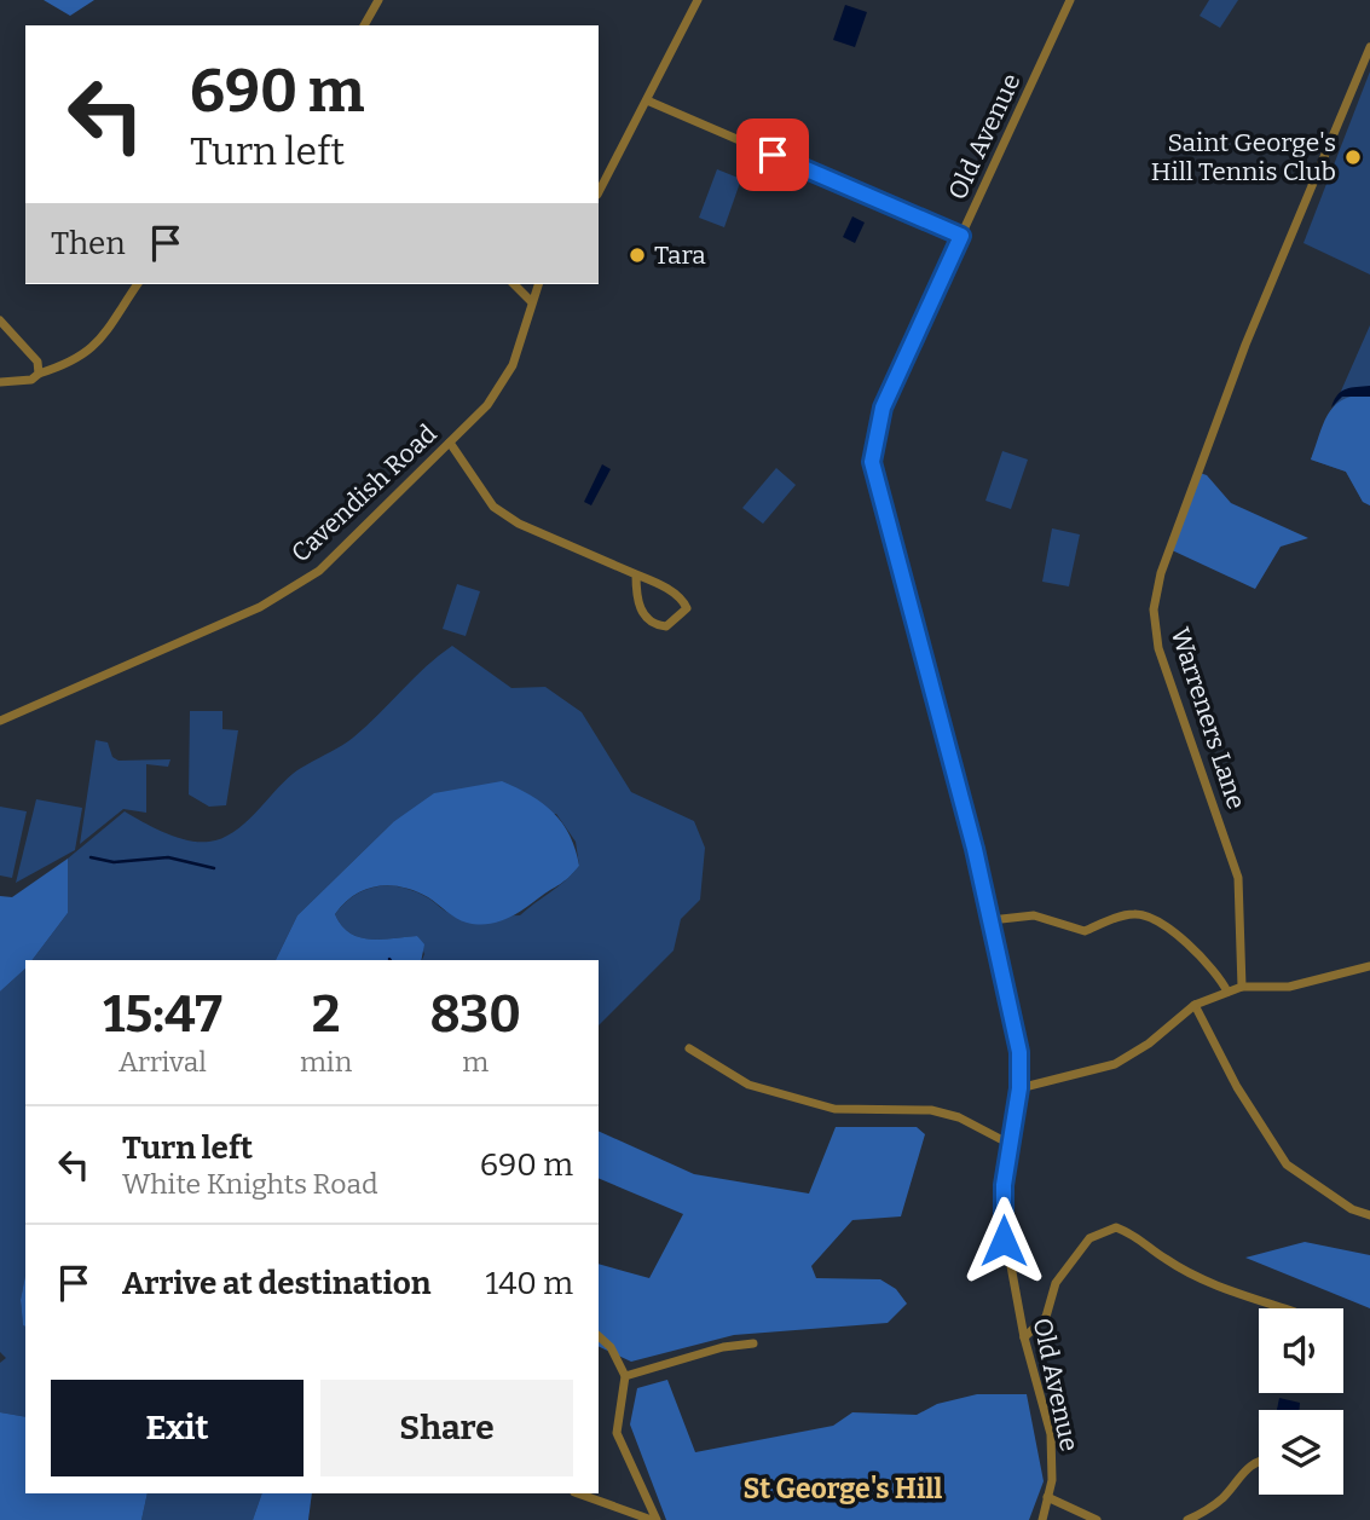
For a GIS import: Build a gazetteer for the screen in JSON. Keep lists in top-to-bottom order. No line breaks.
{"streets":{"street":["Old Avenue","Cavendish Road","Warreners Lane"]},"districts":["St George's Hill"],"places":["Saint George's Hill Tennis Club","Tara"],"page":{"turn":["690 m","Turn left"],"then":"Then","eta":["15:47","Arrival","2","min","830","m"],"list":[{"name":"Turn left","note":"White Knights Road","value":"690 m"},{"name":"Arrive at destination","value":"140 m"}],"buttons":["Exit","Share"]}}
